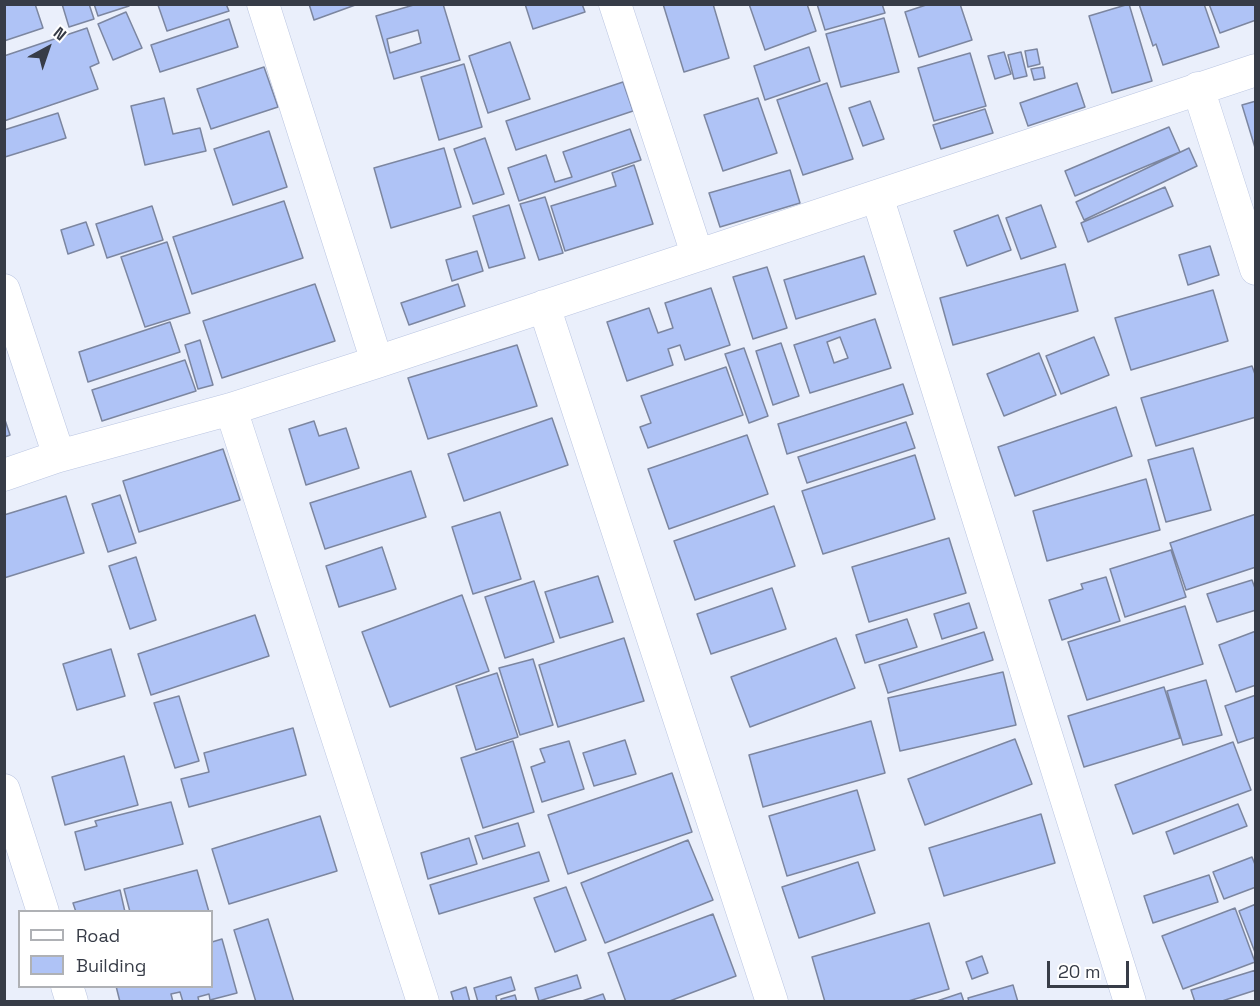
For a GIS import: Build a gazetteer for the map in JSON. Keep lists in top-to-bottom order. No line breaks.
{"legend":["Road","Building"],"scale_bar":"20 m","north":"top right"}
